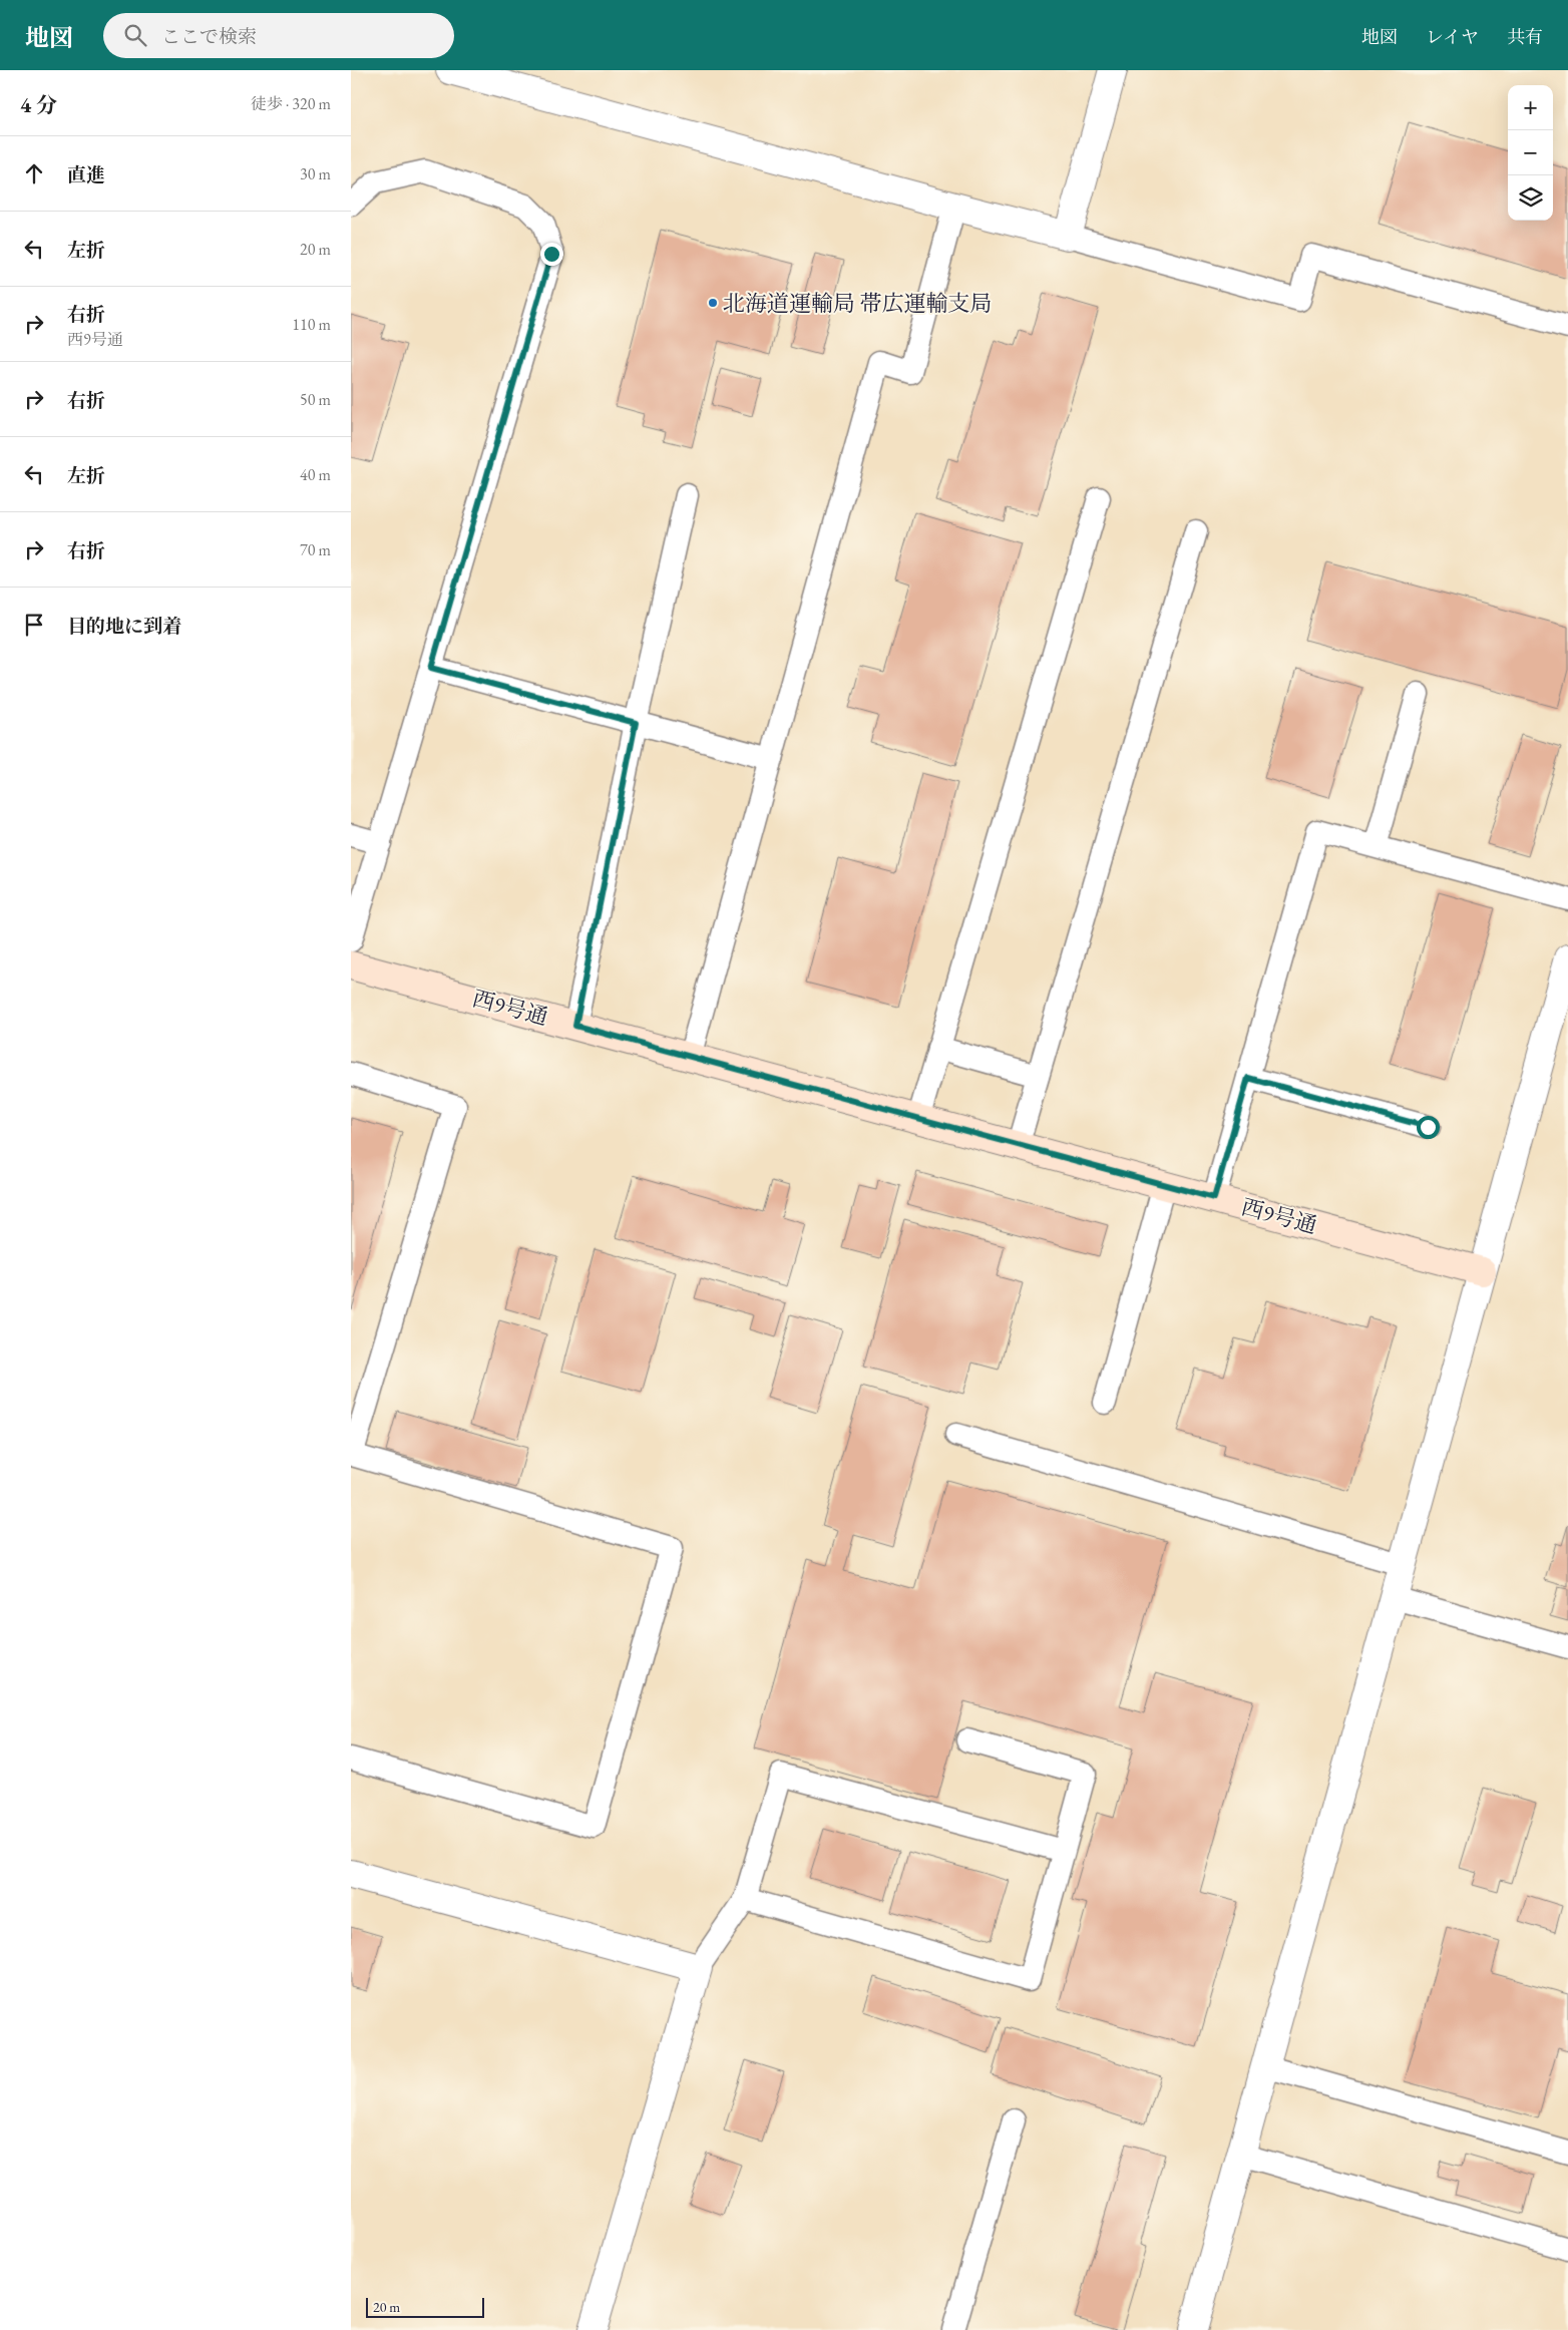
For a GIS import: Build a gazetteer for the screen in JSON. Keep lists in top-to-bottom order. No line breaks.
{"streets":{"street":["西9号通"]},"places":["北海道運輸局 帯広運輸支局"],"scale_bar":"20 m","page":{"header":"地図","search":"ここで検索","nav":["地図","レイヤ","共有"],"heading":["4 分","徒歩 · 320 m"],"map_buttons":["+","−"],"list":[["直進","30 m"],["左折","20 m"],["右折","西9号通","110 m"],["右折","50 m"],["左折","40 m"],["右折","70 m"],"目的地に到着"],"scale":"20 m"}}
